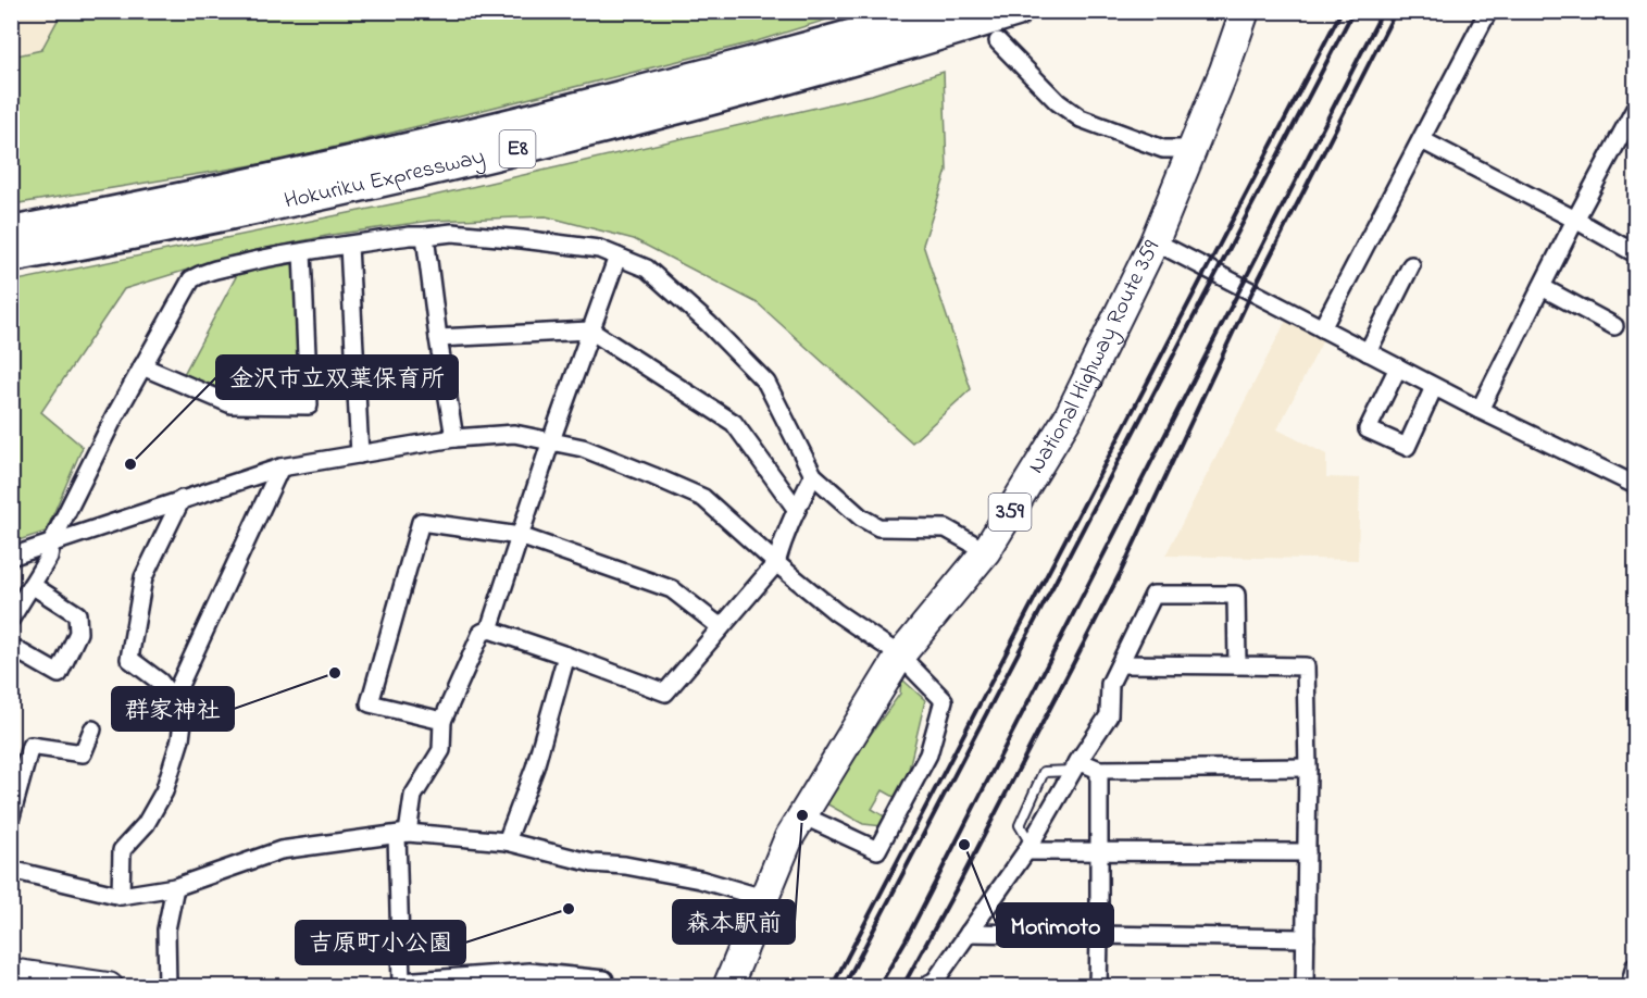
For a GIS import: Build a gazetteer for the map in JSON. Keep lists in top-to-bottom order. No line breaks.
{"streets":{"highway":["E8","Hokuriku Expressway","National Highway Route 359","359"]},"places":["金沢市立双葉保育所","群家神社","森本駅前","Morimoto","吉原町小公園"]}
